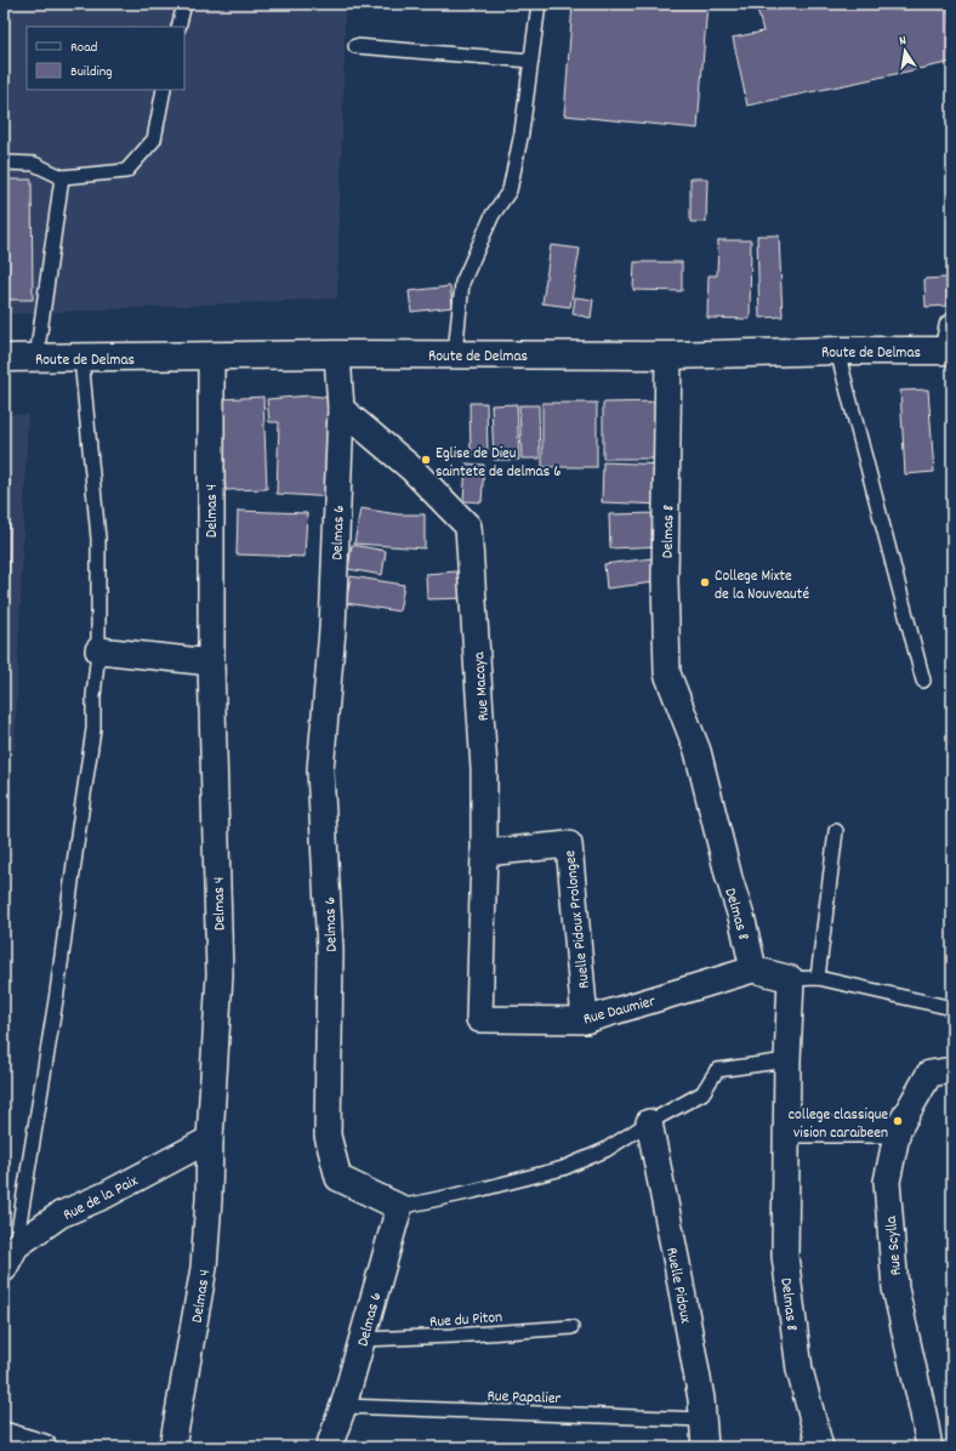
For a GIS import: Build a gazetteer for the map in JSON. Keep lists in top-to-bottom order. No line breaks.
{"streets":{"main road":["Route de Delmas"],"street":["Delmas 4","Delmas 8","Delmas 6","Rue Macaya","Ruelle Pidoux Prolongee","Rue Daumier","Rue de la Paix","Rue Scylla","Ruelle Pidoux"],"lane":["Rue du Piton","Rue Papalier"]},"crossings":[["Route de Delmas","Delmas 4"],["Route de Delmas","Delmas 8"],["Route de Delmas","Delmas 6"],["Delmas 4","Rue de la Paix"],["Delmas 8","Rue Daumier"],["Delmas 6","Rue Macaya"],["Delmas 6","Rue du Piton"],["Delmas 6","Rue Papalier"],["Rue Macaya","Ruelle Pidoux Prolongee"],["Rue Macaya","Rue Daumier"],["Ruelle Pidoux Prolongee","Rue Daumier"],["Ruelle Pidoux","Rue Papalier"]],"places":["Eglise de Dieu saintete de delmas 6","College Mixte de la Nouveauté","college classique vision caraibeen"],"legend":["Road","Building"],"north":"top"}
